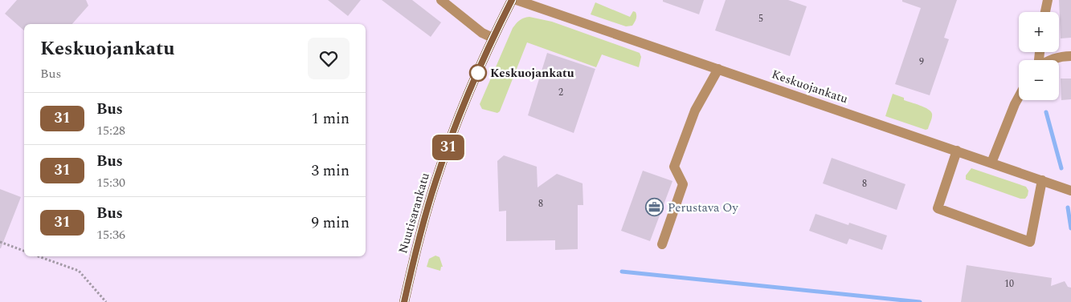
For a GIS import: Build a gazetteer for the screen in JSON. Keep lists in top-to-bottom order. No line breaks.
{"streets":{"main road":["Nuutisarankatu"],"street":["Keskuojankatu"]},"places":{"other":["Keskuojankatu"],"office":["Perustava Oy"]},"lines":["bus line 31"],"house_numbers":["5","9","2","8","8","10"],"page":{"on_map":"31","map_buttons":["+","−"],"heading":["Keskuojankatu","Bus"],"list":[{"mark":"31","name":"Bus","note":"15:28","value":"1 min"},{"mark":"31","name":"Bus","note":"15:30","value":"3 min"},{"mark":"31","name":"Bus","note":"15:36","value":"9 min"}]}}
